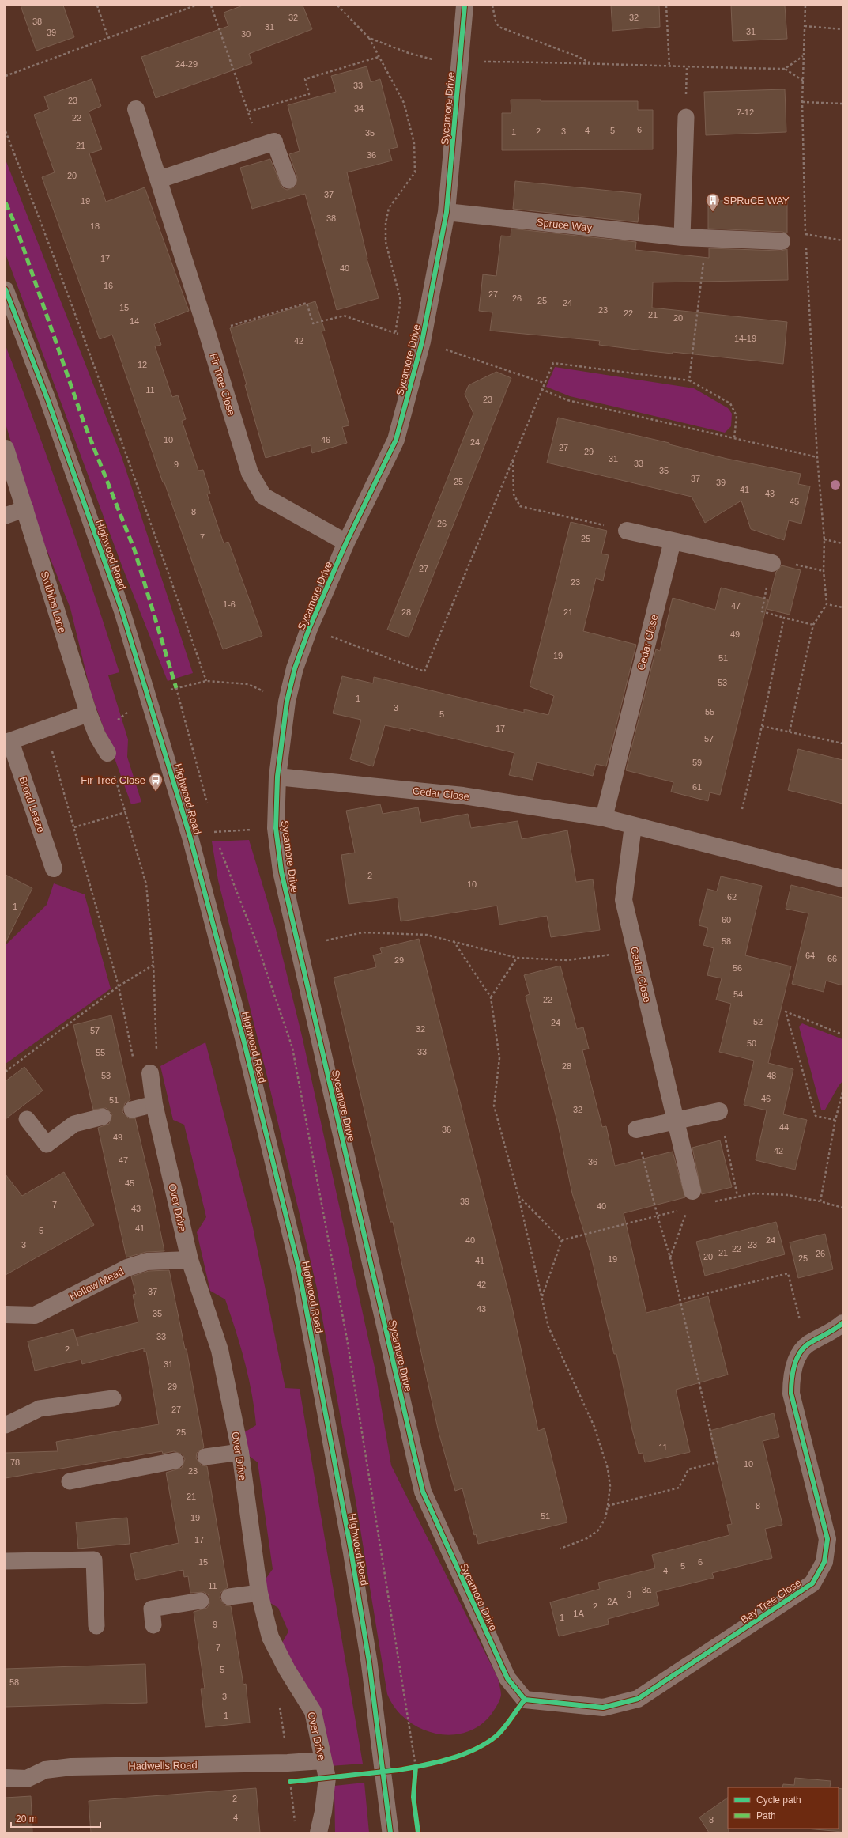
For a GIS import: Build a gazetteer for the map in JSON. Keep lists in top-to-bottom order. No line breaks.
{"streets":{"street":["Sycamore Drive","Spruce Way","Fir Tree Close","Swithins Lane","Cedar Close","Broad Leaze","Over Drive","Hollow Mead","Bay Tree Close","Hadwells Road"],"lane":["Highwood Road"]},"crossings":[["Sycamore Drive","Spruce Way"],["Sycamore Drive","Fir Tree Close"],["Sycamore Drive","Cedar Close"],["Sycamore Drive","Bay Tree Close"],["Swithins Lane","Broad Leaze"],["Over Drive","Hollow Mead"],["Over Drive","Hadwells Road"]],"places":{"building":["SPRuCE WAY"],"bus stop":["Fir Tree Close"]},"house_numbers":["32","32","38","31","31","39","30","24-29","33","23","34","7-12","22","6","4","5","2","3","1","35","21","36","20","37","19","38","18","17","40","16","27","26","25","24","15","23","22","21","20","14","14-19","42","12","11","23","10","46","24","27","29","31","33","9","35","37","25","39","41","43","45","8","26","7","25","27","23","1-6","47","28","21","49","19","51","53","1","3","55","5","17","57","59","61","2","10","62","1","60","58","64","66","29","56","54","22","52","24","32","57","50","33","55","28","53","48","46","51","32","44","36","49","42","47","36","45","39","7","40","43","41","5","40","24","3","23","22","21","26","20","25","19","41","42","37","43","35","33","2","31","29","27","25","11","78","10","23","21","8","51","19","17","15","6","5","4","11","3a","3","2A","2","1A","1","9","7","5","58","3","1","2","4","8"],"legend":["Cycle path","Path"],"scale_bar":"20 m"}
